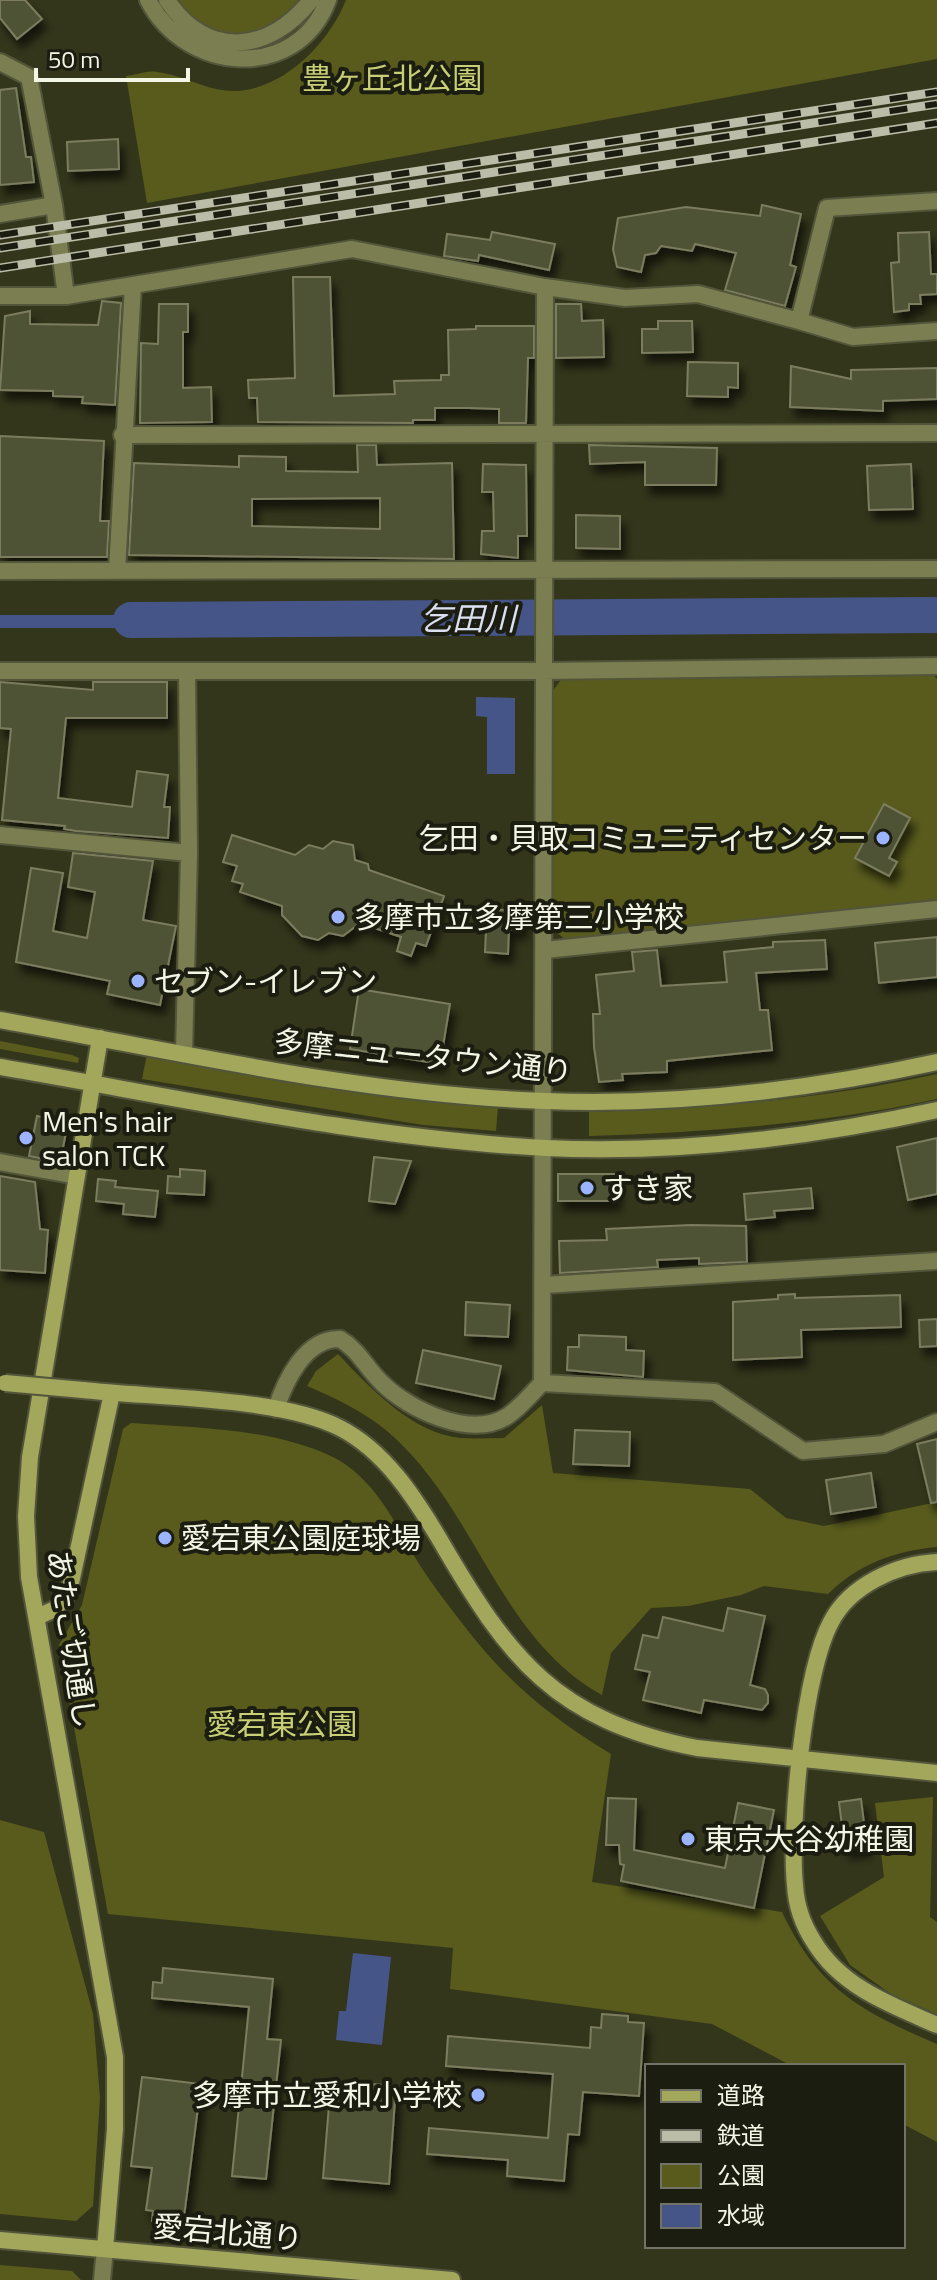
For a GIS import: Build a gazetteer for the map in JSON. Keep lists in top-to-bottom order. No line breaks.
{"streets":{"street":["多摩ニュータウン通り","あたご切通し","愛宕北通り"]},"crossings":[["多摩ニュータウン通り","あたご切通し"],["あたご切通し","愛宕北通り"]],"water":["乞田川"],"parks":["豊ヶ丘北公園","愛宕東公園"],"places":["乞田・貝取コミュニティセンター","多摩市立多摩第三小学校","セブン-イレブン","Men's hair salon TCK","すき家","愛宕東公園庭球場","東京大谷幼稚園","多摩市立愛和小学校"],"legend":["道路","鉄道","公園","水域"],"scale_bar":"50 m"}
